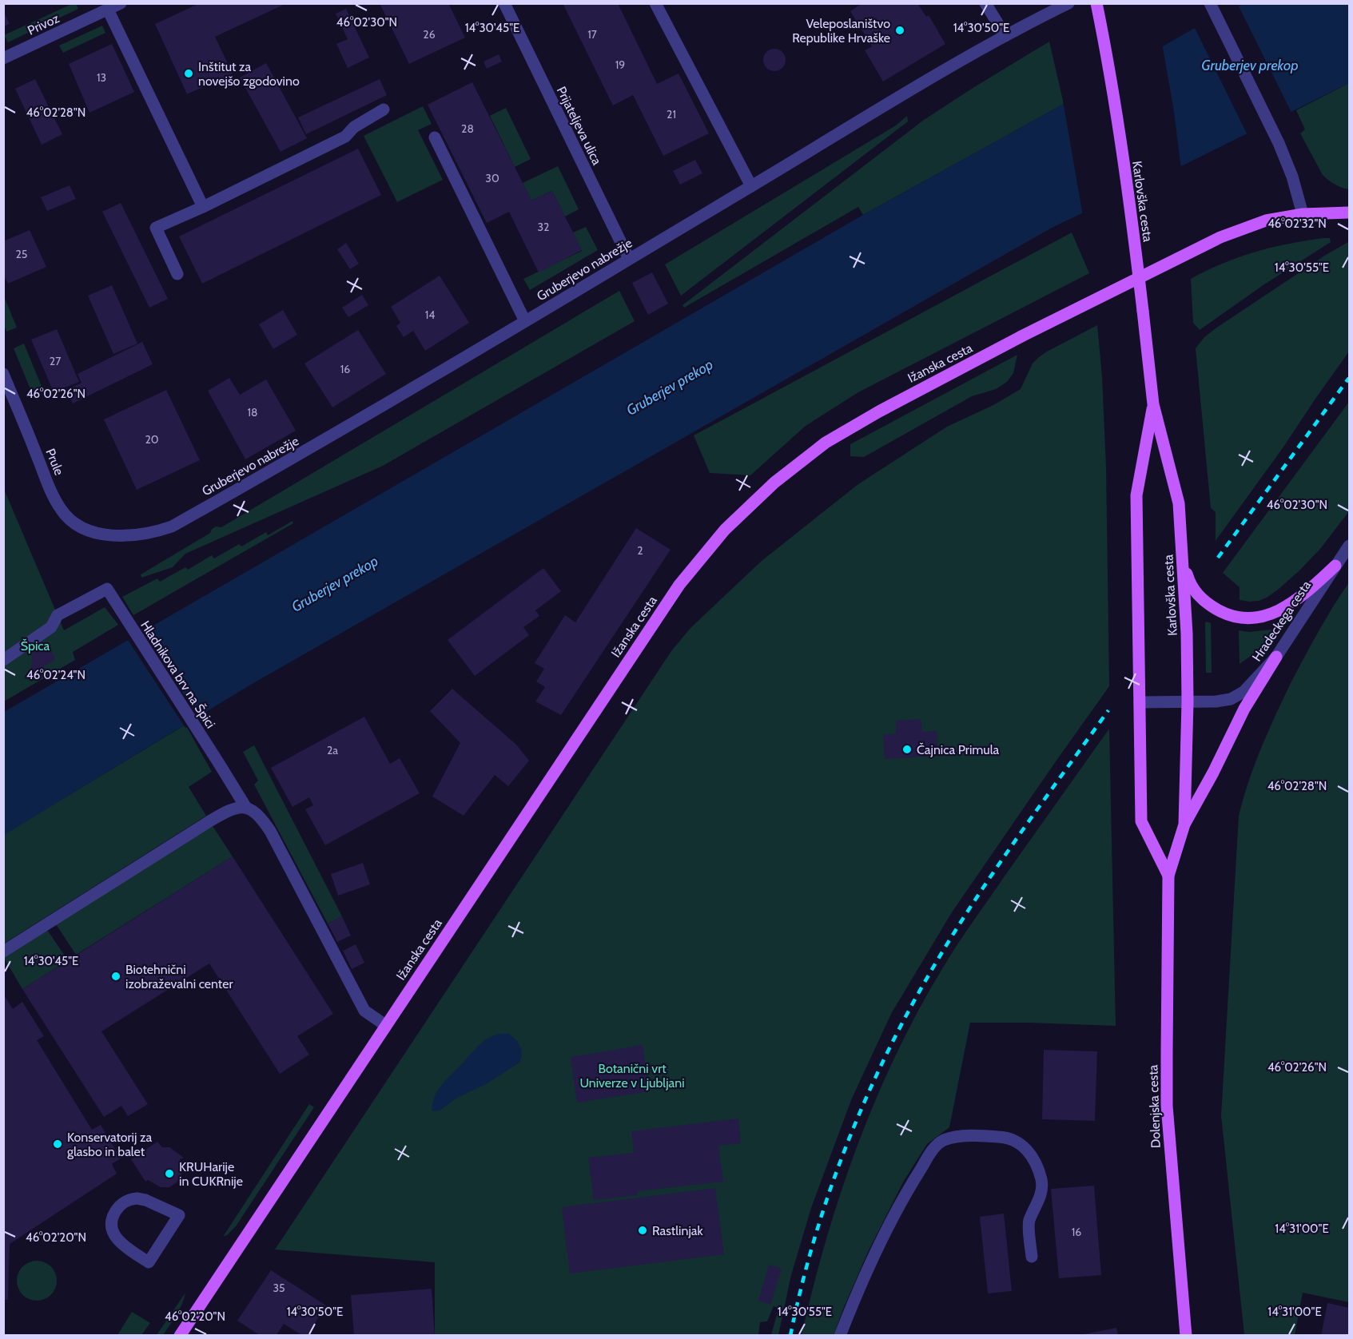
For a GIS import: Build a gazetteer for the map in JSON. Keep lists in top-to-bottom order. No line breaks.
{"streets":{"main road":["Karlovška cesta","Ižanska cesta","Dolenjska cesta"],"street":["Privoz","Prijateljeva ulica","Gruberjevo nabrežje","Prule","Hradeckega cesta","Hladnikova brv na Špici"]},"crossings":[["Prijateljeva ulica","Gruberjevo nabrežje"],["Karlovška cesta","Hradeckega cesta"],["Karlovška cesta","Dolenjska cesta"],["Gruberjevo nabrežje","Prule"],["Ižanska cesta","Hladnikova brv na Špici"],["Hradeckega cesta","Dolenjska cesta"]],"water":["Gruberjev prekop"],"parks":["Špica","Botanični vrt Univerze v Ljubljani"],"places":["Veleposlaništvo Republike Hrvaške","Inštitut za novejšo zgodovino","Čajnica Primula","Biotehnični izobraževalni center","Konservatorij za glasbo in balet","KRUHarije in CUKRnije","Rastlinjak"],"house_numbers":["26","17","19","13","21","28","30","32","25","14","27","16","18","20","2","2a","16","35"],"coordinates":["46°02'30\"N","14°30'45\"E","14°30'50\"E","46°02'28\"N","46°02'32\"N","14°30'55\"E","46°02'26\"N","46°02'24\"N","14°31'00\"E","46°02'20\"N"]}
